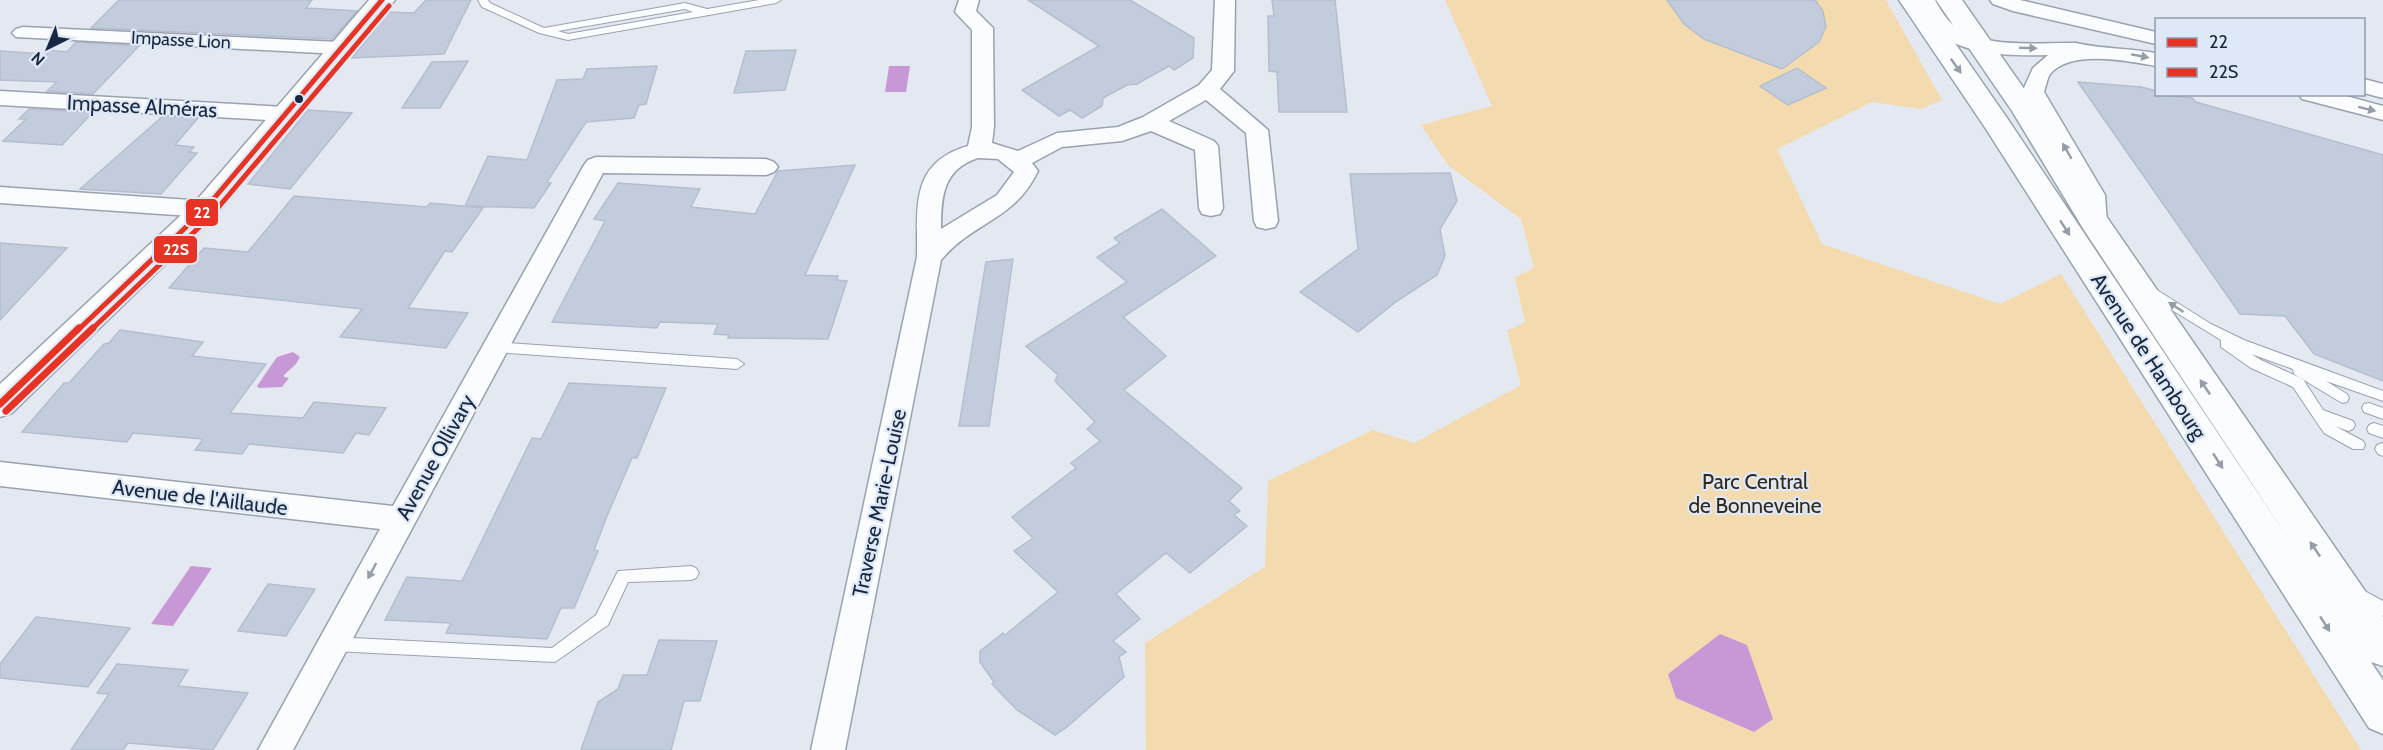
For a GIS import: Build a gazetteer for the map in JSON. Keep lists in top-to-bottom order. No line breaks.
{"streets":{"street":["Impasse Lion","Impasse Alméras","Avenue de Hambourg","Avenue Ollivary","Avenue de l'Aillaude","Traverse Marie-Louise"]},"crossings":[["Avenue Ollivary","Avenue de l'Aillaude"]],"parks":["Parc Central de Bonneveine"],"lines":["transit line 22","transit line 22S"],"legend":["22","22S"],"north":"bottom left"}
